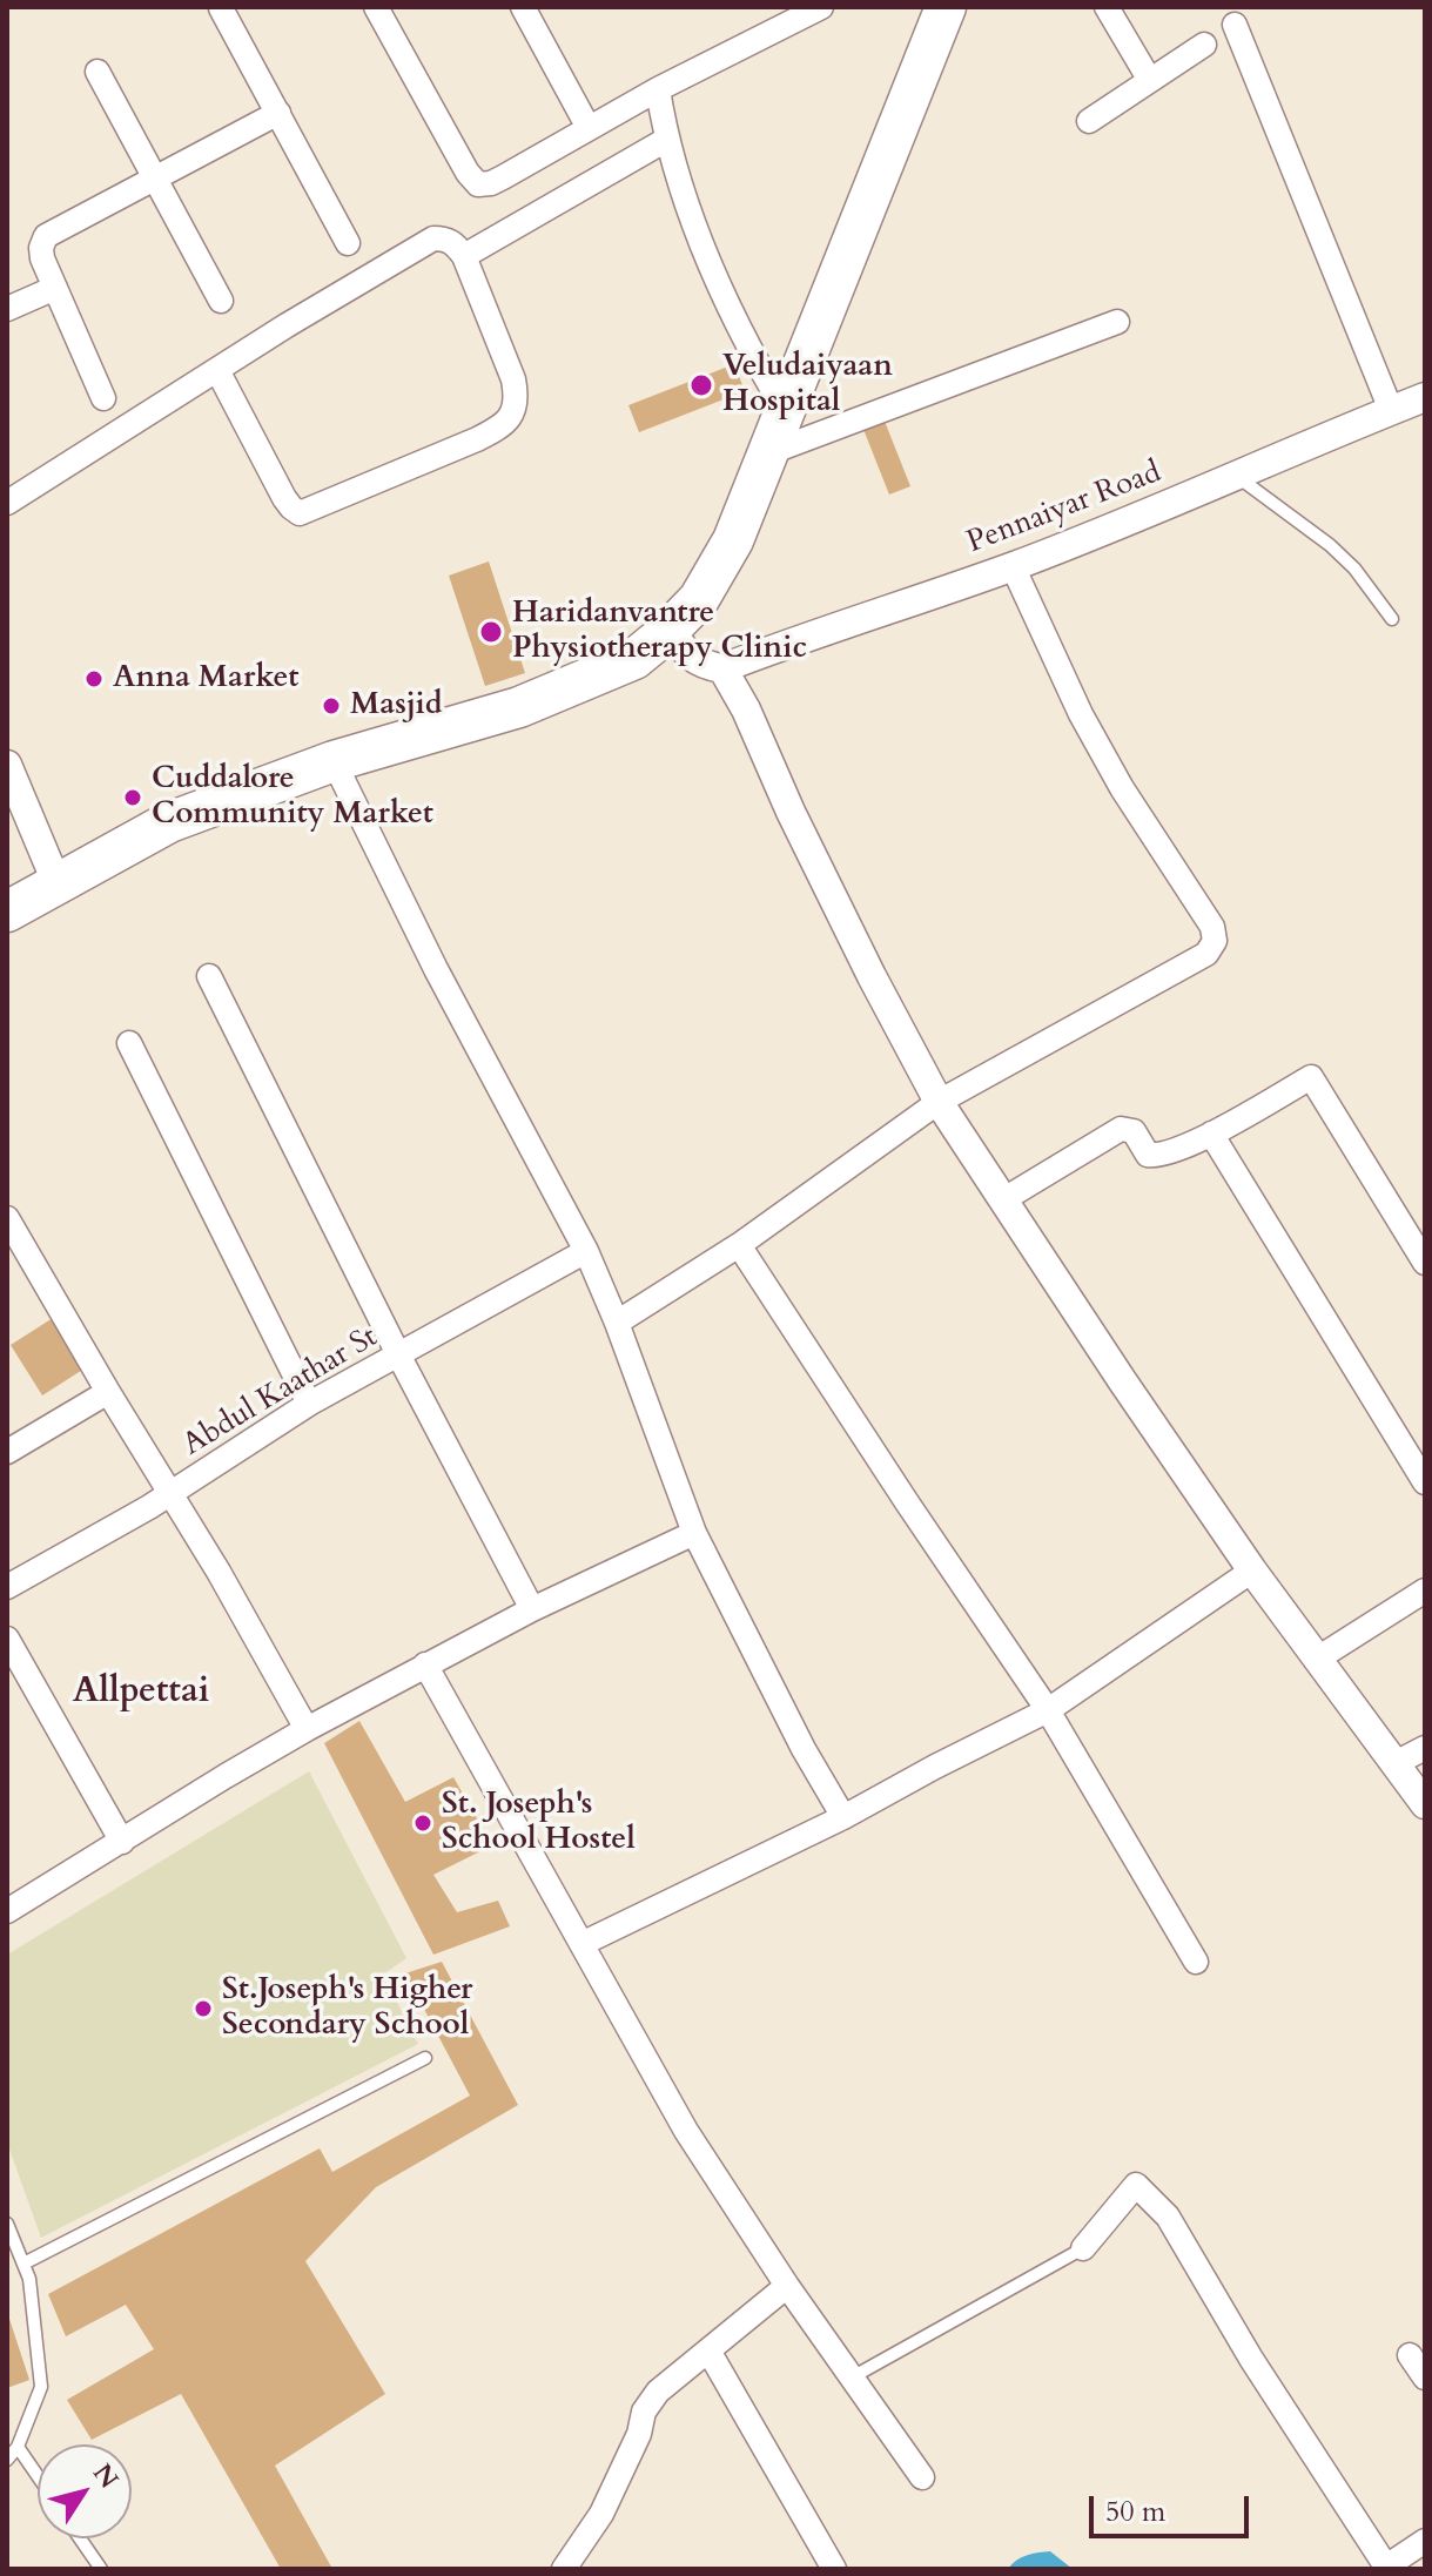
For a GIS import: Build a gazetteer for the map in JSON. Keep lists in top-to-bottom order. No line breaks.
{"streets":{"street":["Pennaiyar Road","Abdul Kaathar St"]},"districts":["Allpettai"],"places":["Veludaiyaan Hospital","Haridanvantre Physiotherapy Clinic","Anna Market","Masjid","Cuddalore Community Market","St. Joseph's School Hostel","St.Joseph's Higher Secondary School"],"scale_bar":"50 m","north":"top right"}
